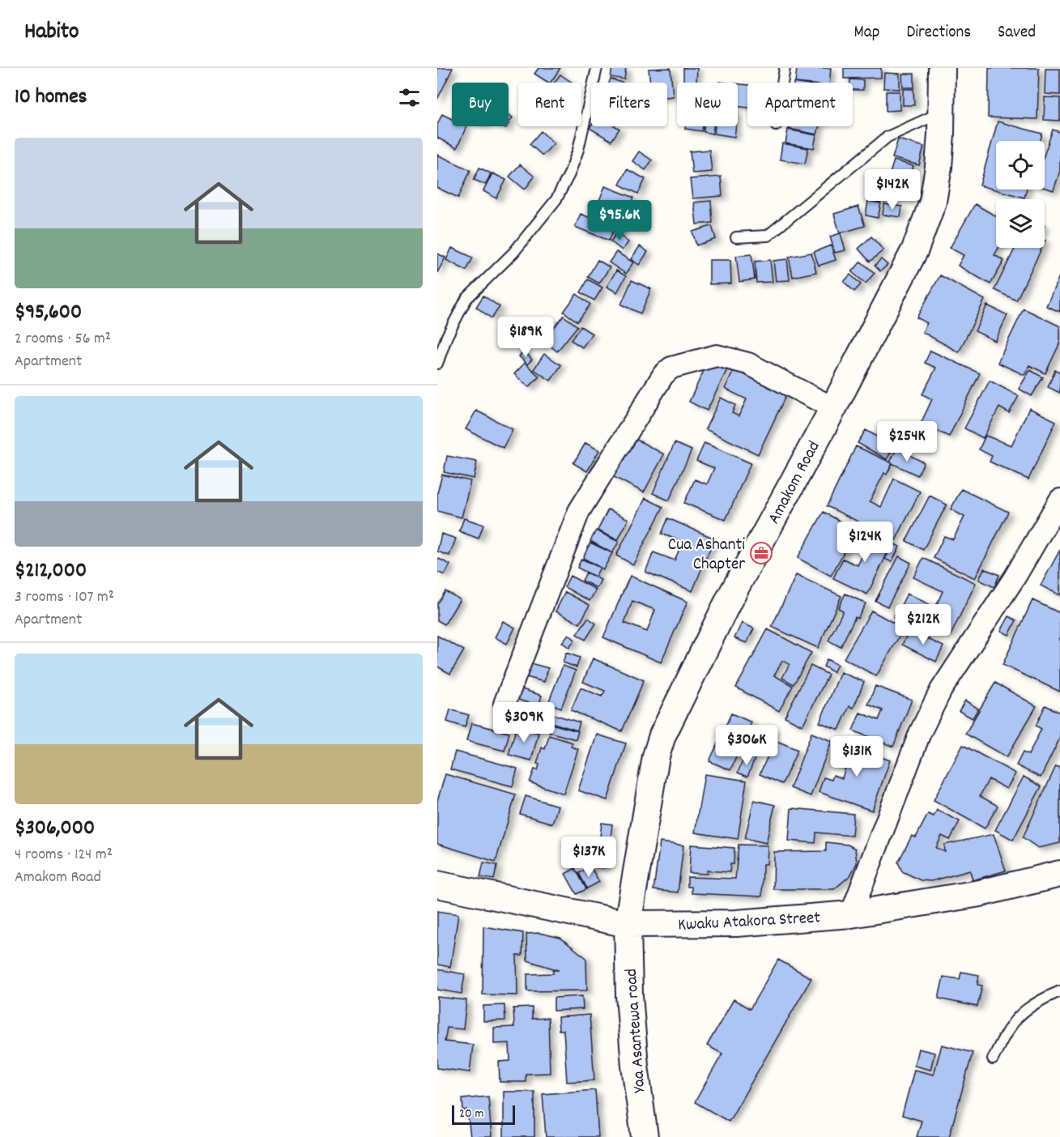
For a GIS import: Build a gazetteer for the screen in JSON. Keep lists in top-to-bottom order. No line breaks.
{"streets":{"street":["Amakom Road","Kwaku Atakora Street","Yaa Asantewa road"]},"crossings":[["Amakom Road","Kwaku Atakora Street"],["Amakom Road","Yaa Asantewa road"],["Kwaku Atakora Street","Yaa Asantewa road"]],"places":{"office":["Cua Ashanti Chapter"]},"scale_bar":"20 m","page":{"header":"Habito","nav":["Map","Directions","Saved"],"heading":"10 homes","chip":["Buy","Rent","Filters","New","Apartment"],"list":[{"name":"$95,600","note":"2 rooms · 56 m² · Apartment"},{"name":"$212,000","note":"3 rooms · 107 m² · Apartment"},{"name":"$306,000","note":"4 rooms · 124 m² · Amakom Road"}],"price":["$142K","$95.6K","$189K","$254K","$124K","$212K","$309K","$306K","$131K","$137K"],"scale":"20 m"}}
